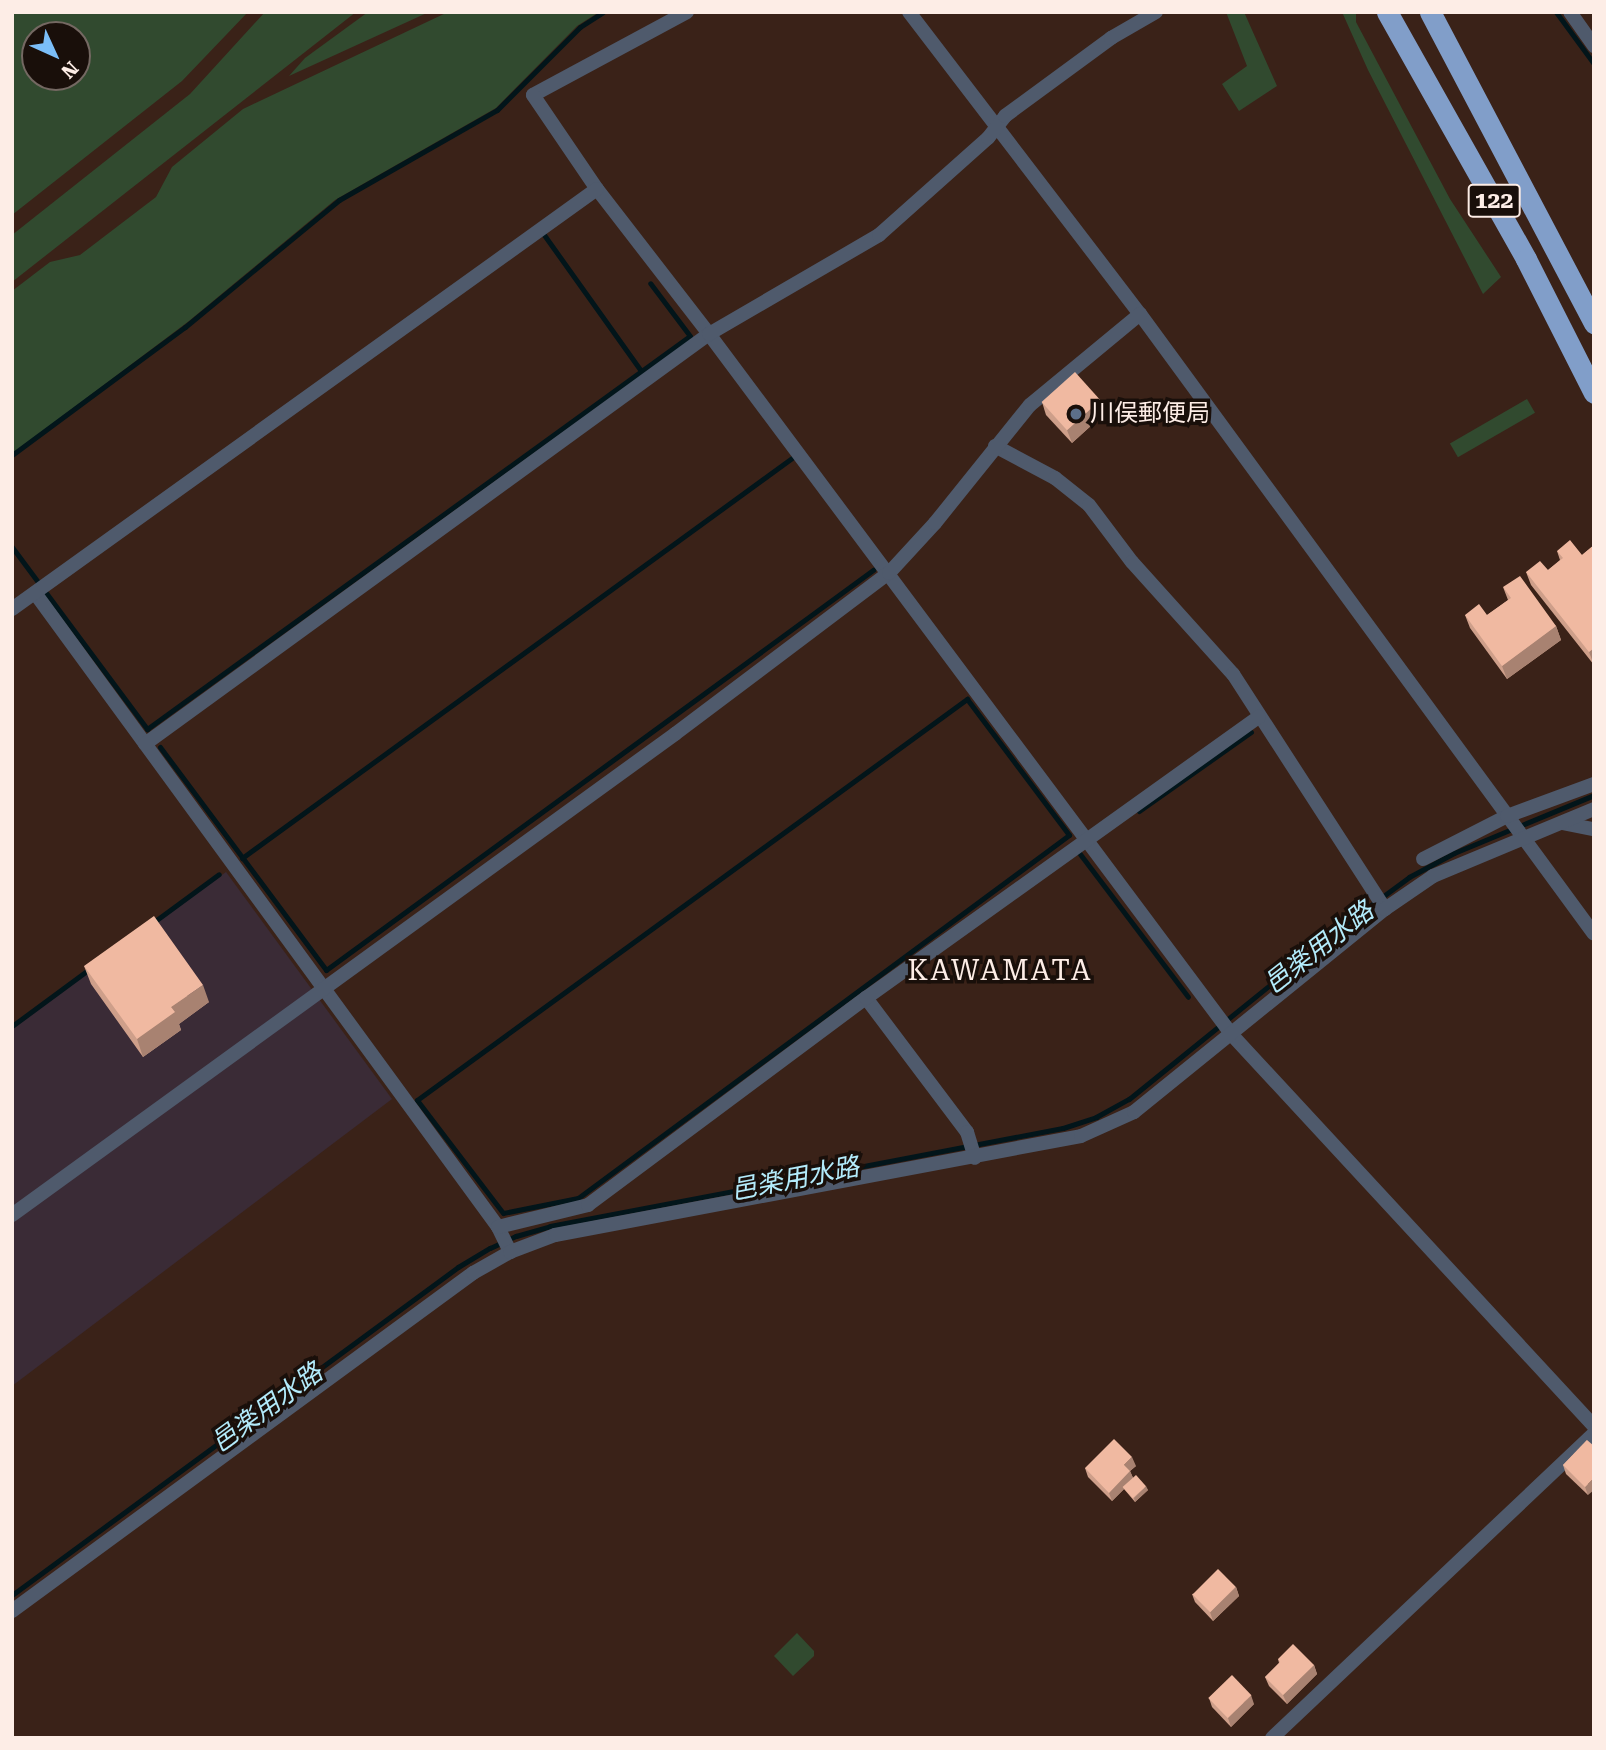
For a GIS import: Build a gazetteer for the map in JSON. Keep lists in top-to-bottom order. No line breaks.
{"streets":{"highway":["122"]},"districts":["KAWAMATA"],"water":["邑楽用水路"],"places":["川俣郵便局"],"north":"bottom right"}
